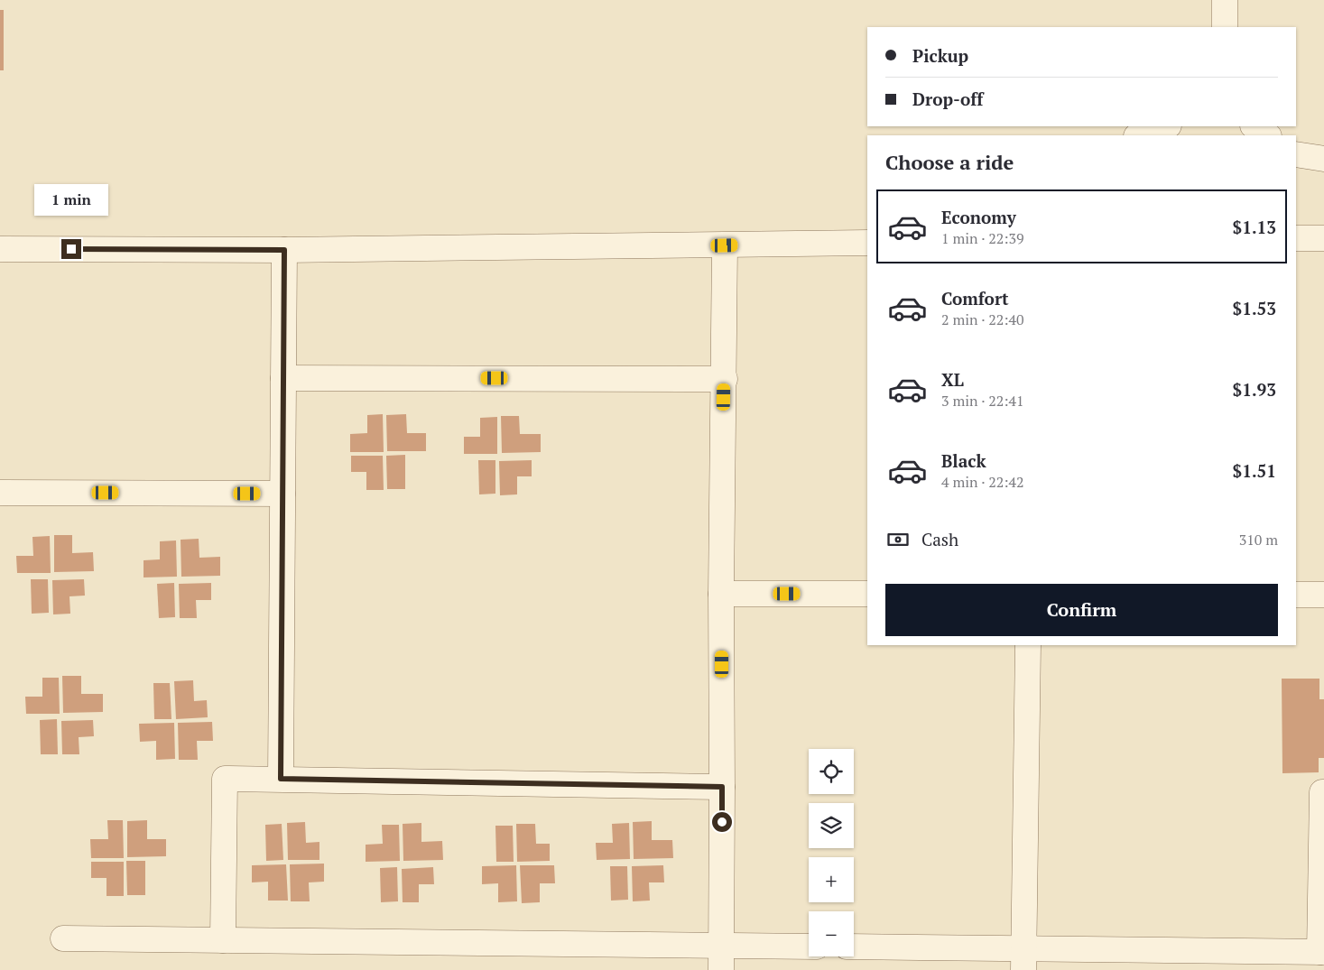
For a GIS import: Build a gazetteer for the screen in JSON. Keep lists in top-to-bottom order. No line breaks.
{"page":{"banner":["Pickup","Drop-off"],"heading":"Choose a ride","bubble":"1 min","list":[{"name":"Economy","note":"1 min · 22:39","value":"$1.13"},{"name":"Comfort","note":"2 min · 22:40","value":"$1.53"},{"name":"XL","note":"3 min · 22:41","value":"$1.93"},{"name":"Black","note":"4 min · 22:42","value":"$1.51"}],"pay":["Cash","310 m"],"buttons":"Confirm","map_buttons":["+","−"]}}
